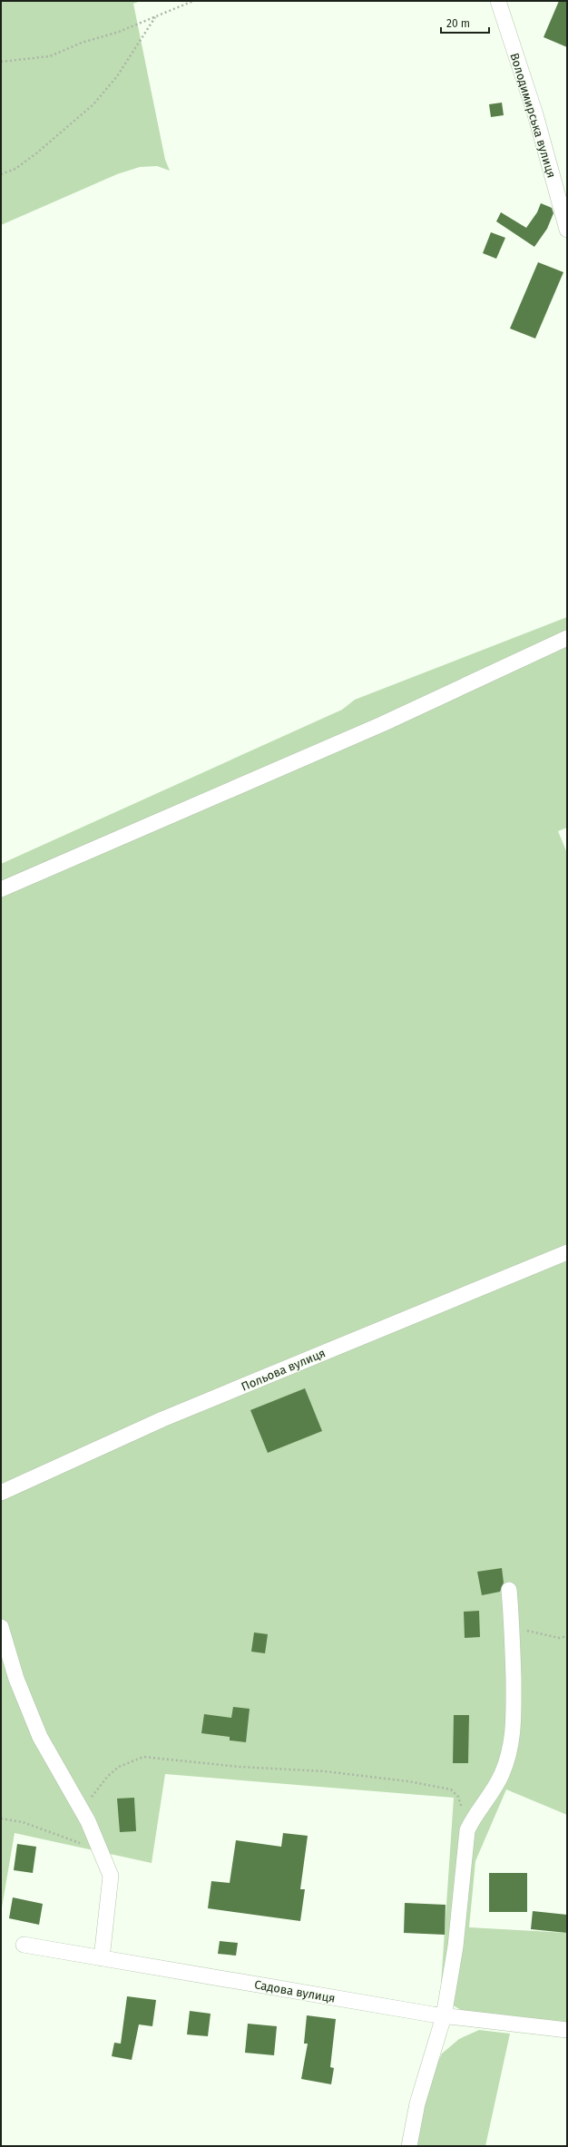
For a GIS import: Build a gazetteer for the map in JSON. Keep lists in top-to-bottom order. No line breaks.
{"streets":{"street":["Володимирська вулиця","Польова вулиця","Садова вулиця"]},"scale_bar":"20 m"}
